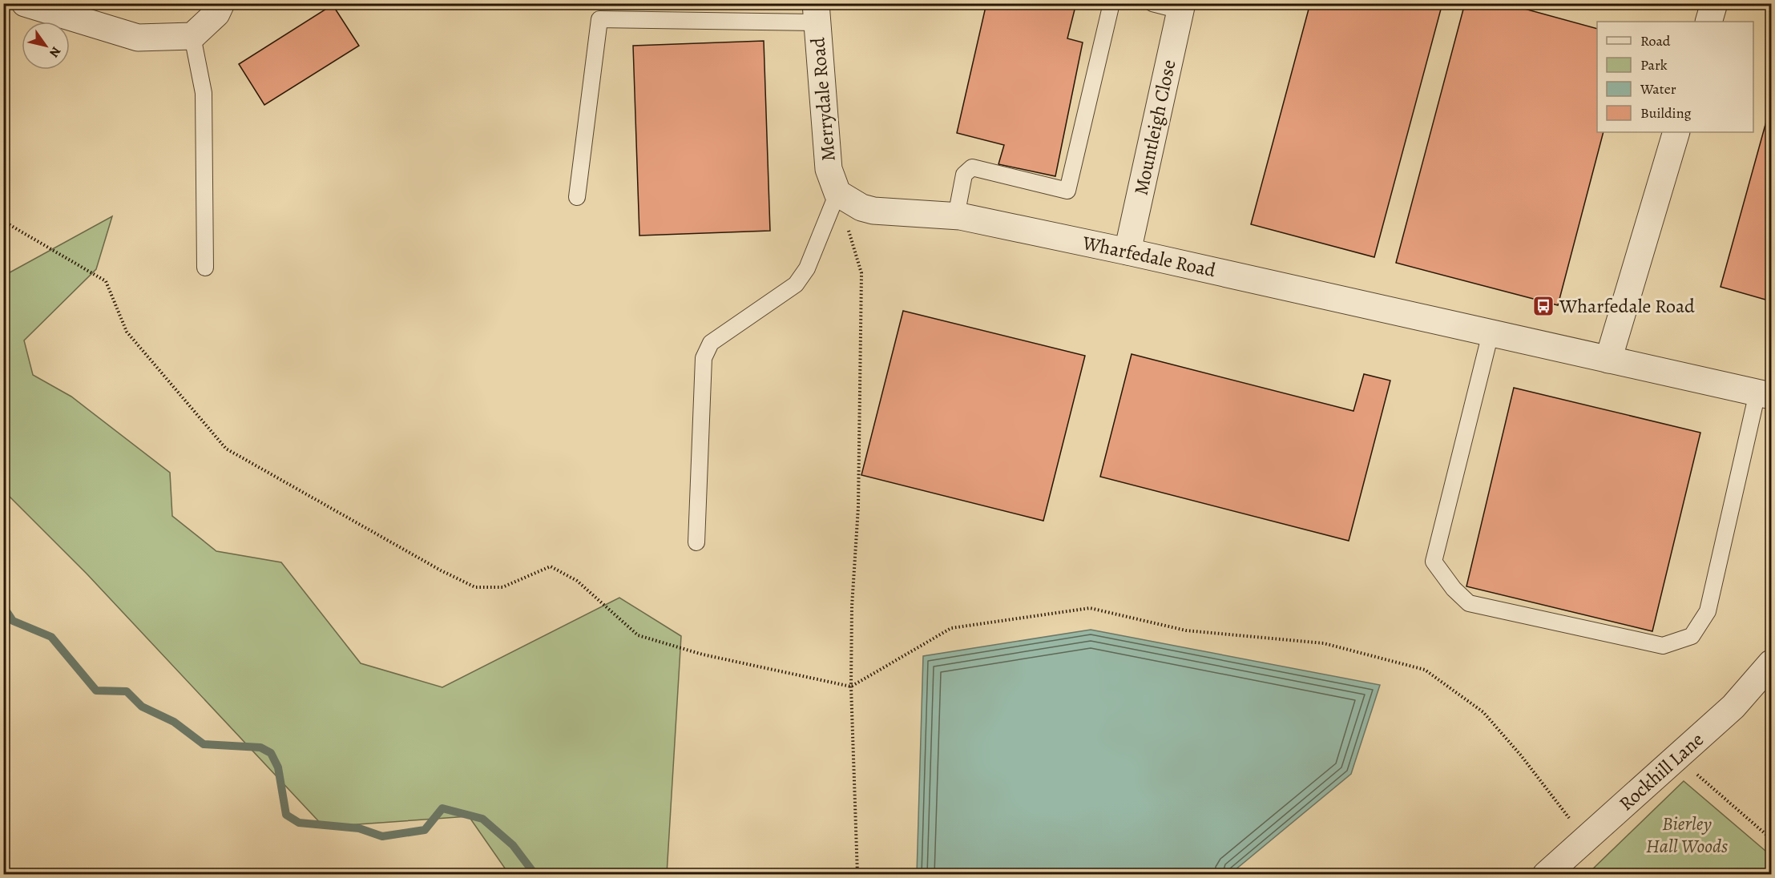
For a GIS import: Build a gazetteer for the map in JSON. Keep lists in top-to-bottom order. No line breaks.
{"streets":{"street":["Merrydale Road","Mountleigh Close","Wharfedale Road","Rockhill Lane"]},"crossings":[["Merrydale Road","Wharfedale Road"],["Mountleigh Close","Wharfedale Road"]],"parks":["Bierley Hall Woods"],"places":{"bus stop":["Wharfedale Road"]},"legend":["Road","Park","Water","Building"],"north":"bottom right"}
